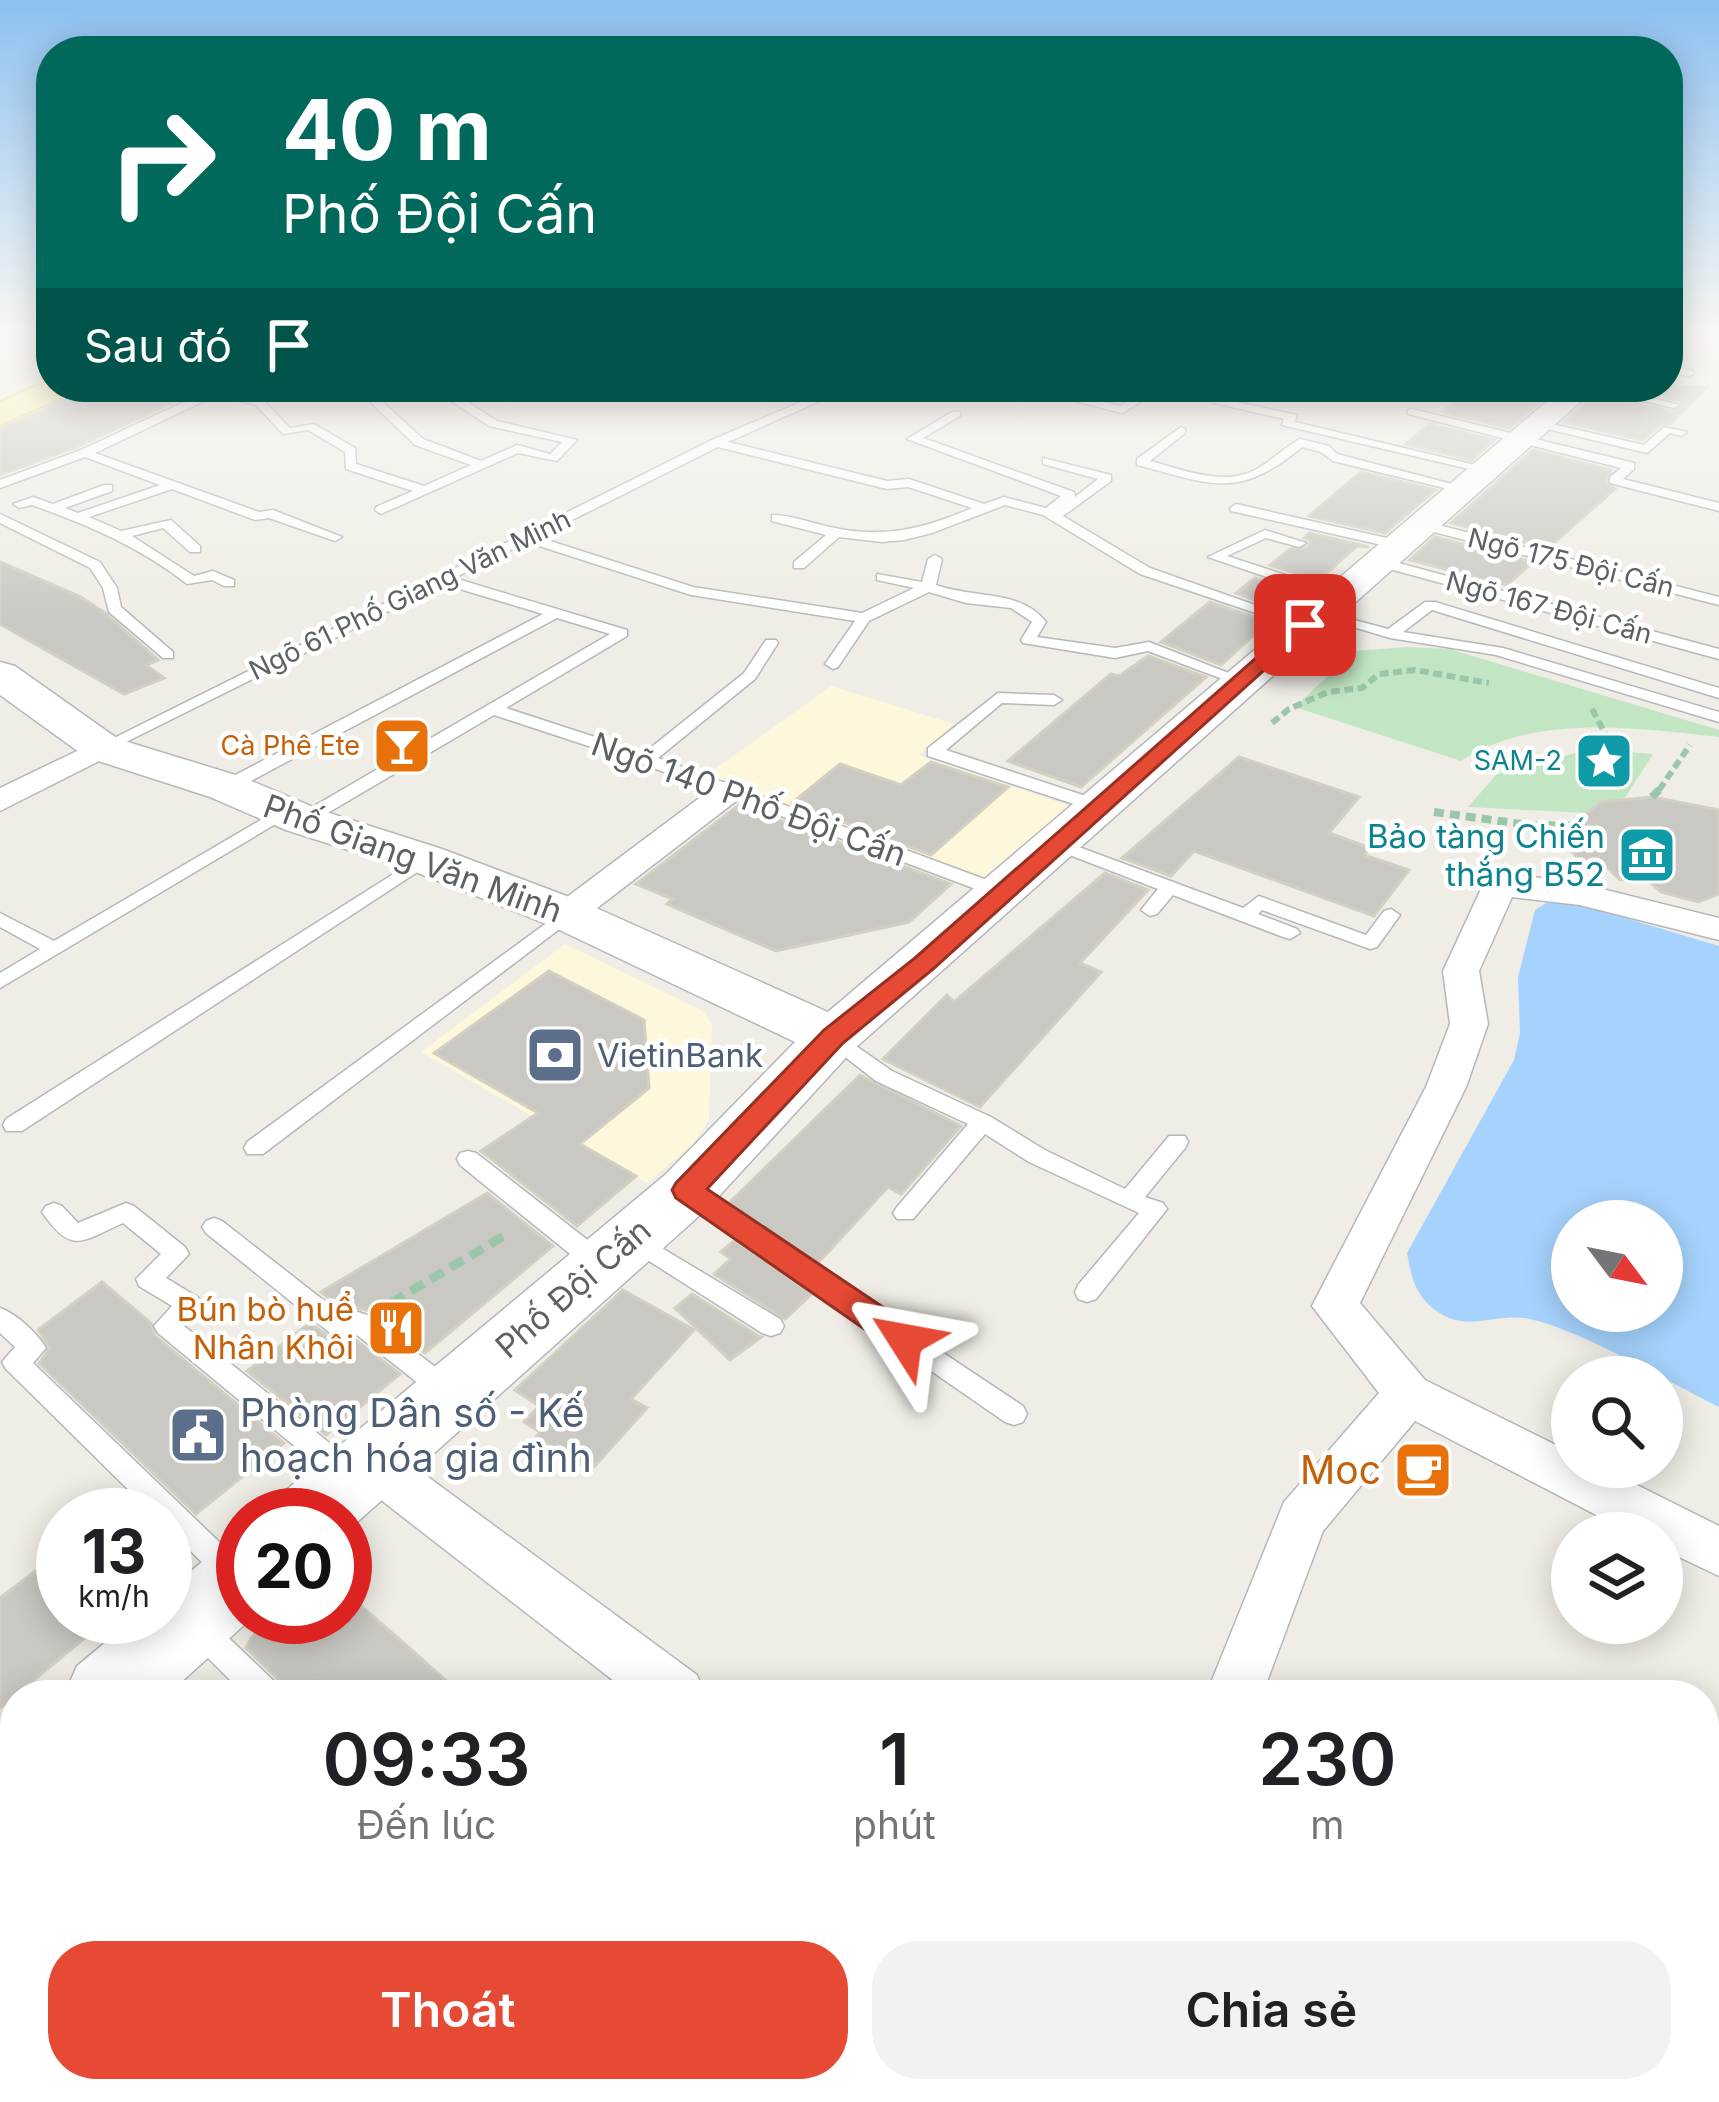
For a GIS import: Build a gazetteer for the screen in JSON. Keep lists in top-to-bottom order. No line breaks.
{"streets":{"street":["Phố Giang Văn Minh","Phố Đội Cấn"],"lane":["Ngõ 175 Đội Cấn","Ngõ 61 Phố Giang Văn Minh","Ngõ 167 Đội Cấn","Ngõ 140 Phố Đội Cấn"]},"crossings":[["Ngõ 175 Đội Cấn","Ngõ 167 Đội Cấn"],["Ngõ 175 Đội Cấn","Phố Đội Cấn"],["Ngõ 61 Phố Giang Văn Minh","Phố Giang Văn Minh"],["Ngõ 167 Đội Cấn","Phố Đội Cấn"],["Ngõ 140 Phố Đội Cấn","Phố Đội Cấn"],["Phố Giang Văn Minh","Phố Đội Cấn"]],"places":{"bar":["Cà Phê Ete"],"place":["SAM-2"],"museum":["Bảo tàng Chiến thắng B52"],"bank":["VietinBank"],"restaurant":["Bún bò huể Nhân Khôi"],"public building":["Phòng Dân số - Kế hoạch hóa gia đình"],"cafe":["Moc"]},"north":"bottom right","page":{"turn":["40 m","Phố Đội Cấn"],"then":"Sau đó","speed":"13 km/h","limit":"20","eta":["09:33","Đến lúc","1","phút","230","m"],"buttons":["Thoát","Chia sẻ"]}}
